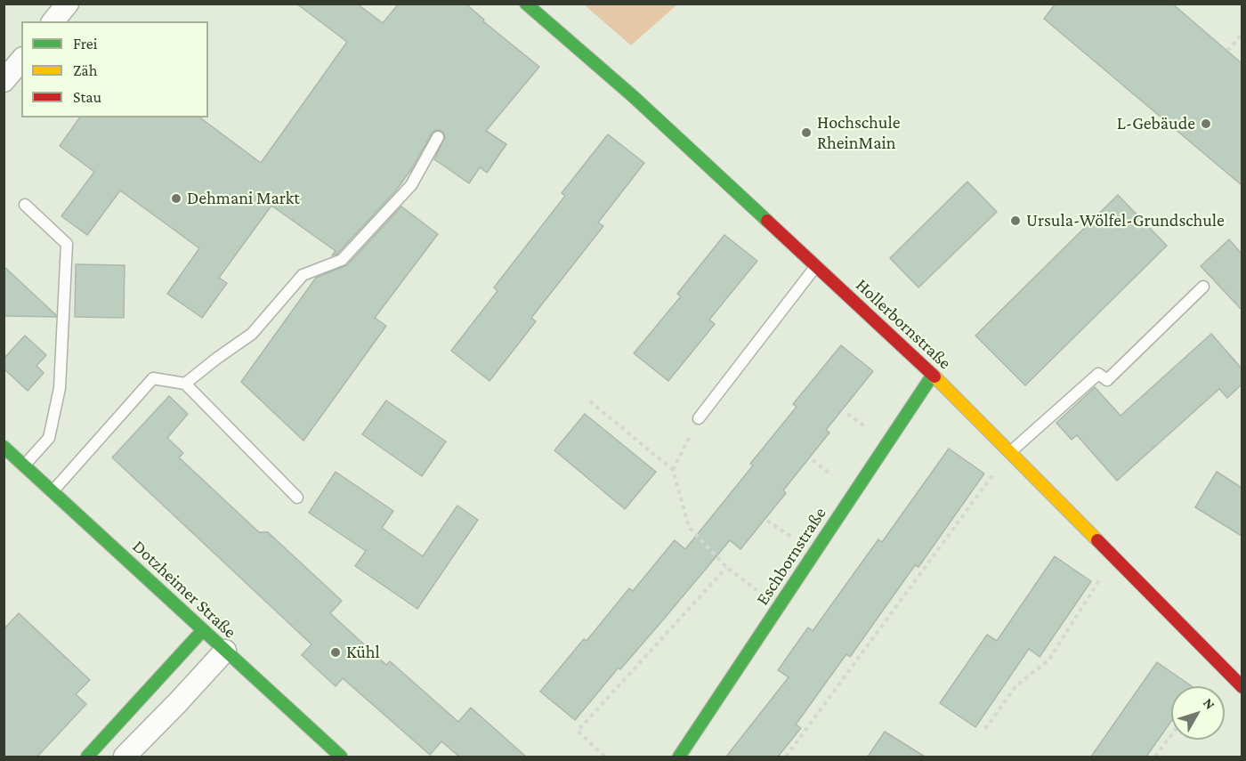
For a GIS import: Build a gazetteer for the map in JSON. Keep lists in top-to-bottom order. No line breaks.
{"streets":{"street":["Hollerbornstraße","Eschbornstraße","Dotzheimer Straße"]},"crossings":[["Hollerbornstraße","Eschbornstraße"]],"places":["L-Gebäude","Hochschule RheinMain","Dehmani Markt","Ursula-Wölfel-Grundschule","Kühl"],"legend":["Frei","Zäh","Stau"],"north":"top right"}
